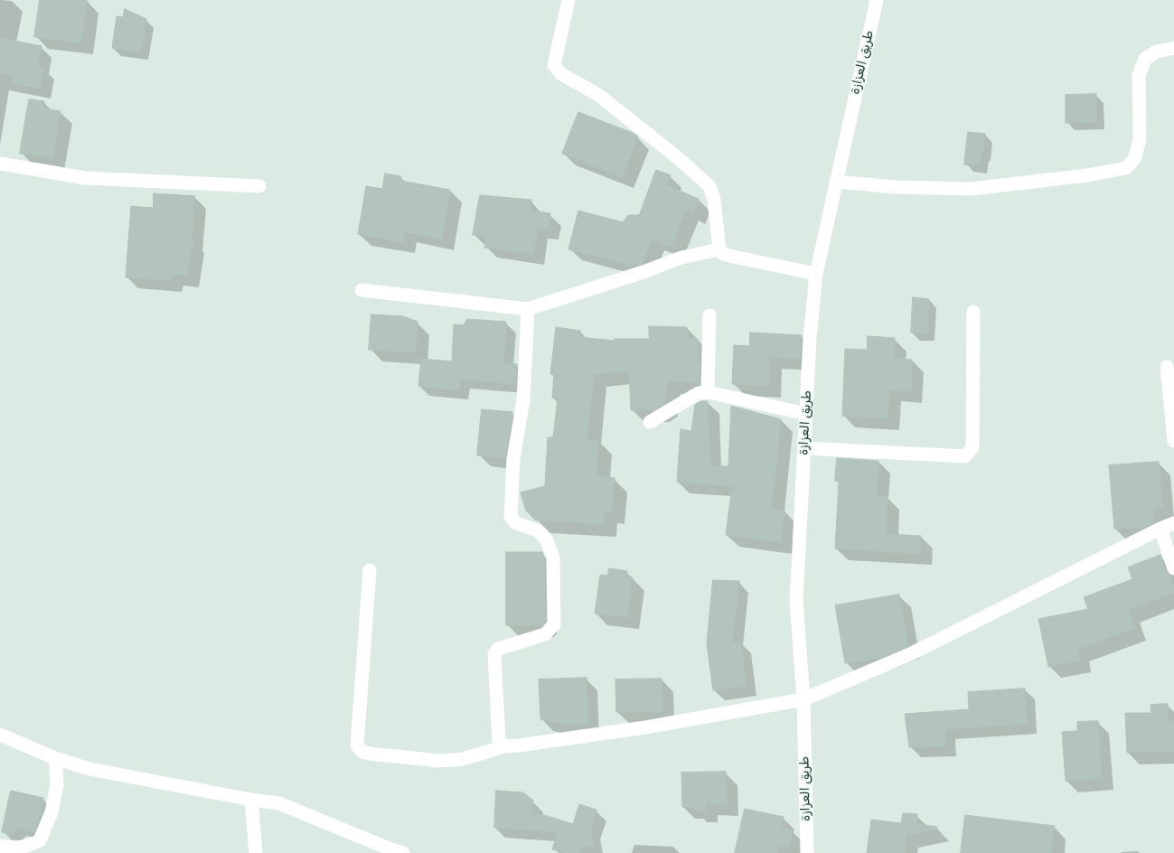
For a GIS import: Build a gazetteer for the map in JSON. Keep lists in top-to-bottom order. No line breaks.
{"streets":{"street":["طريق العزازة"]}}
